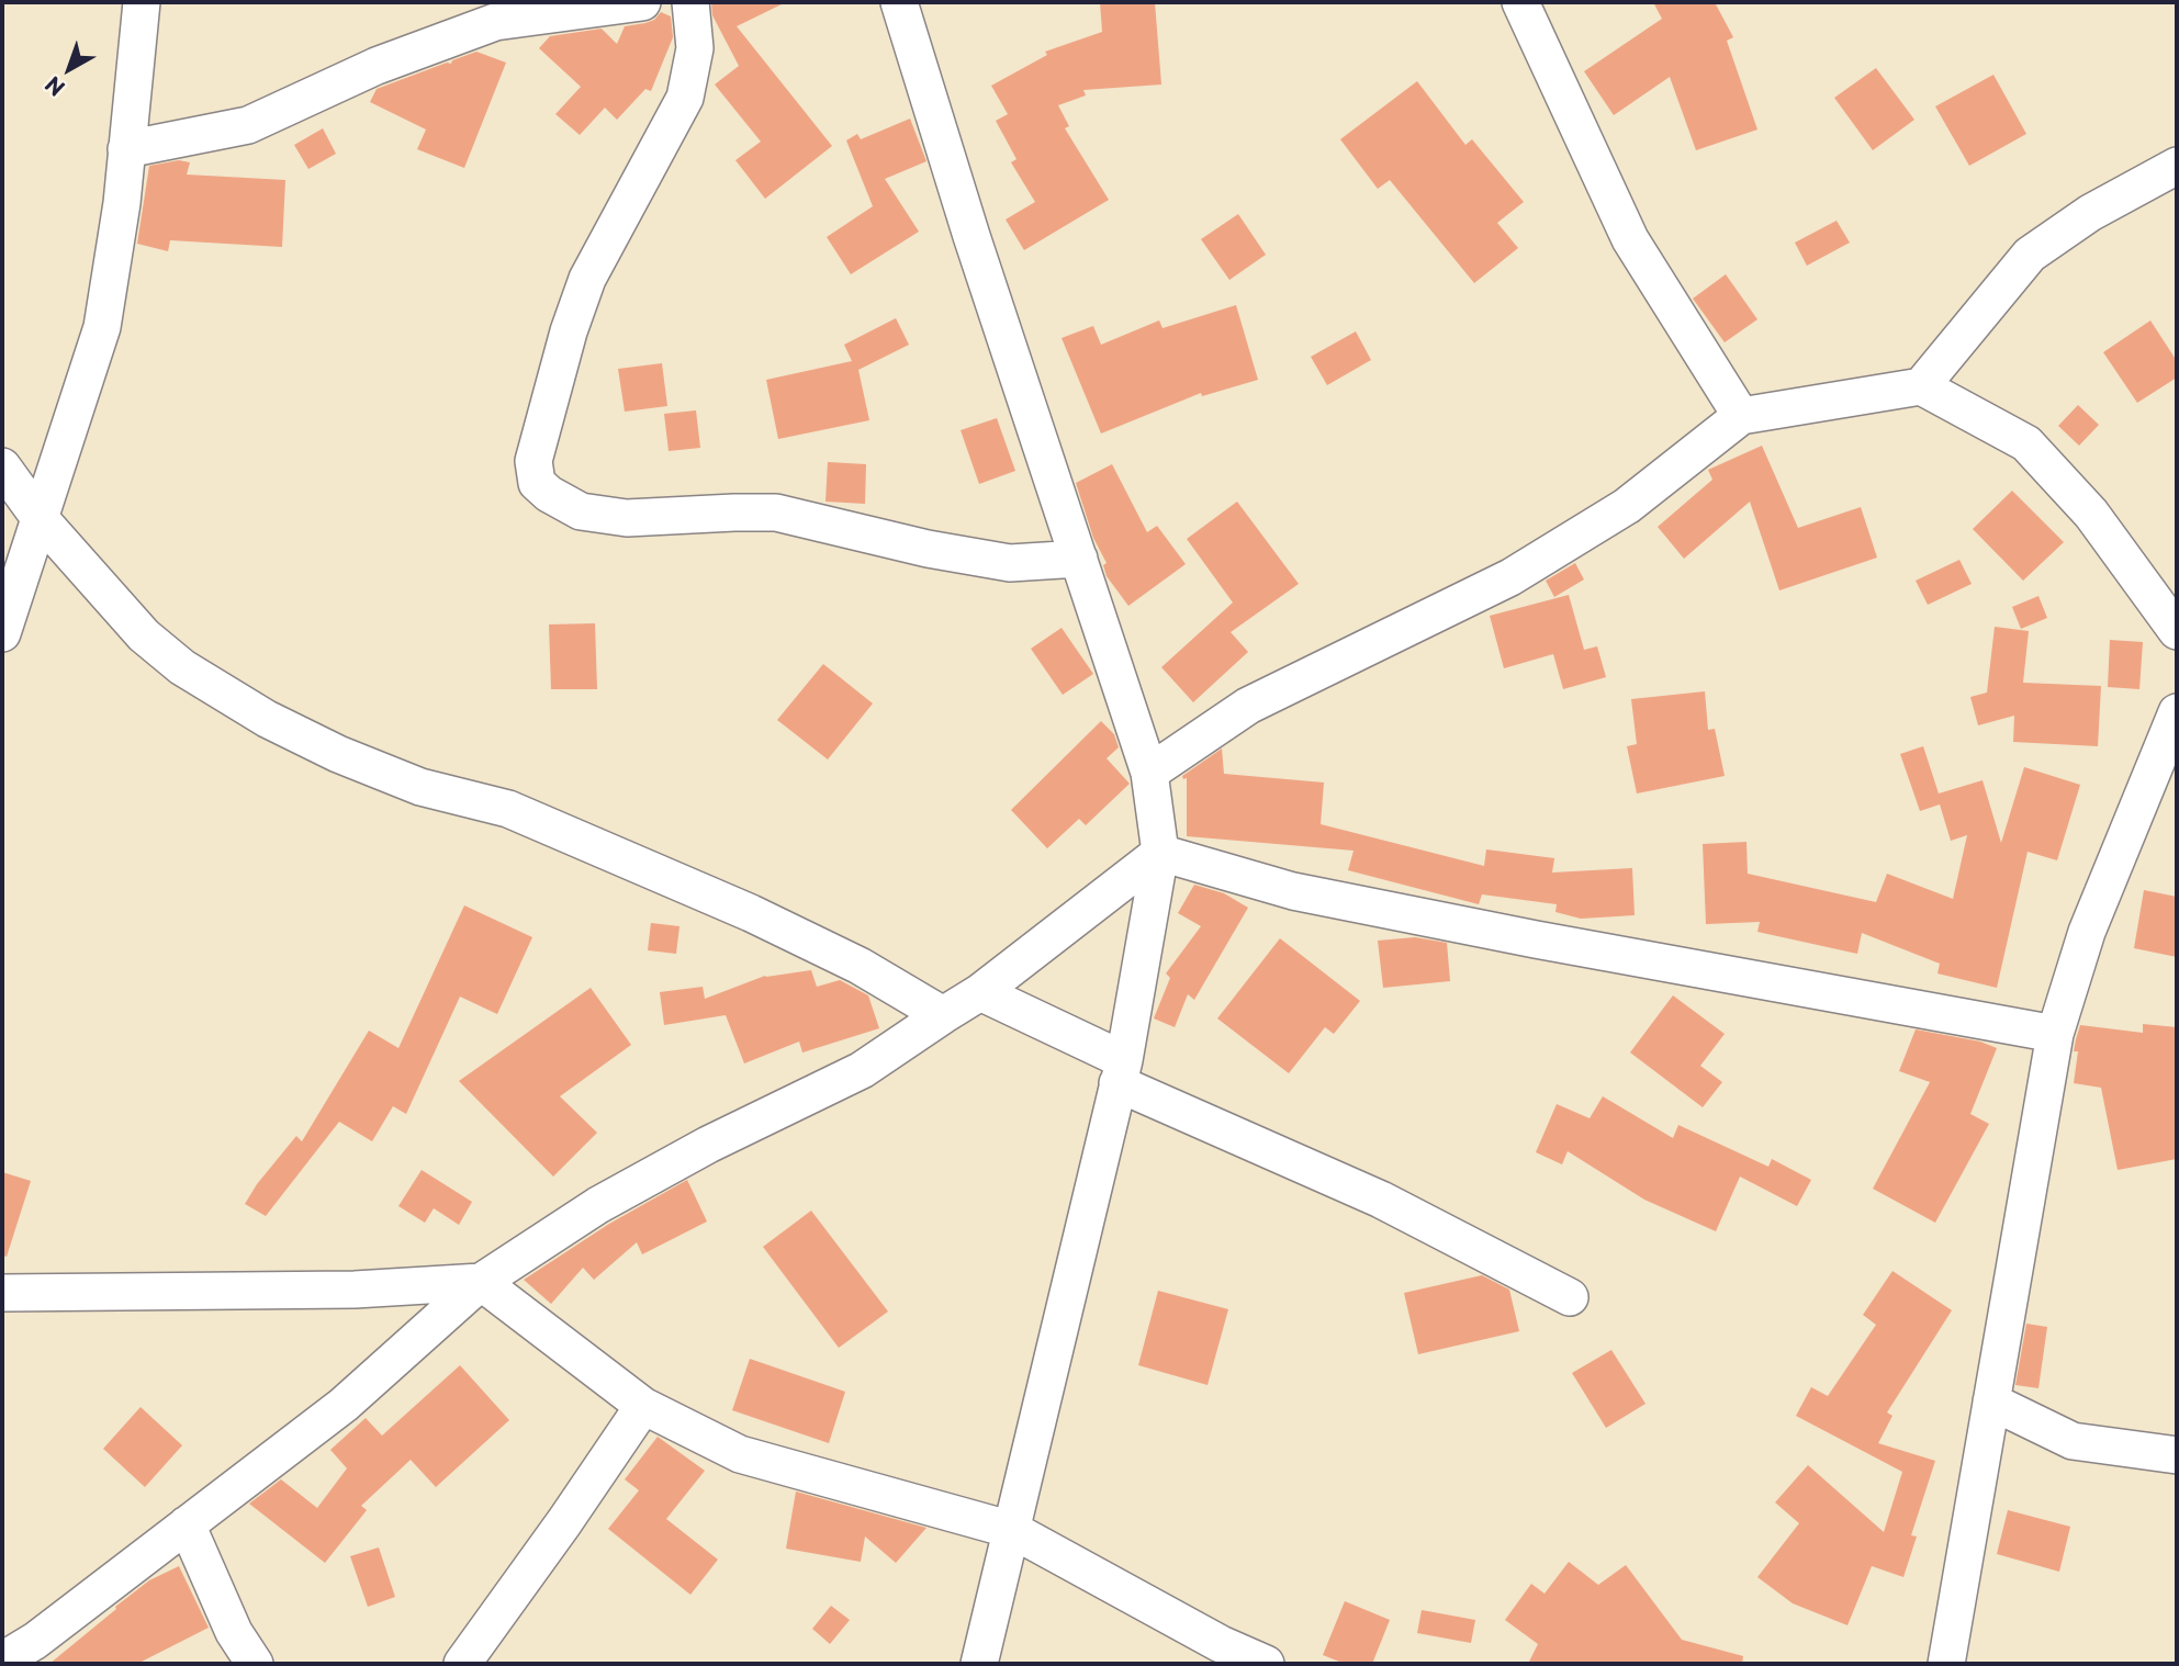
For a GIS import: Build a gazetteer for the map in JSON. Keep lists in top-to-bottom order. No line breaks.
{"north":"bottom left"}
